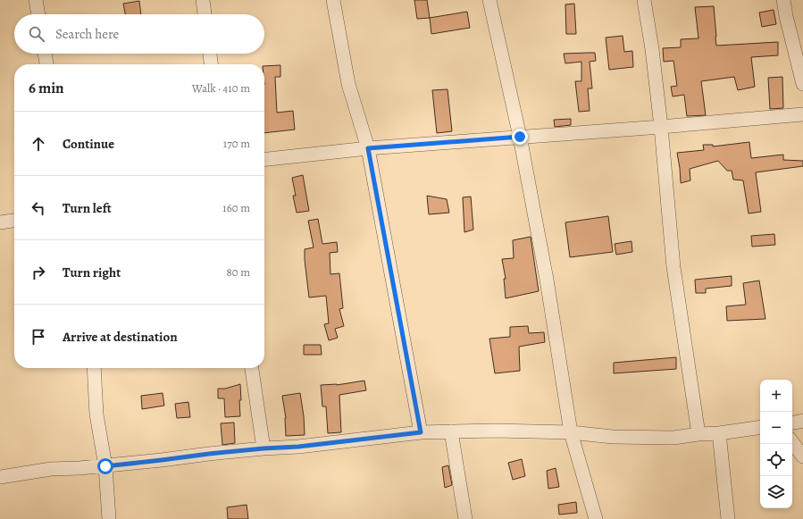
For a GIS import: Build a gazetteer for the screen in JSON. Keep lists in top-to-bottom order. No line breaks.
{"page":{"search":"Search here","heading":["6 min","Walk · 410 m"],"list":[["Continue","170 m"],["Turn left","160 m"],["Turn right","80 m"],"Arrive at destination"],"map_buttons":["+","−"]}}
